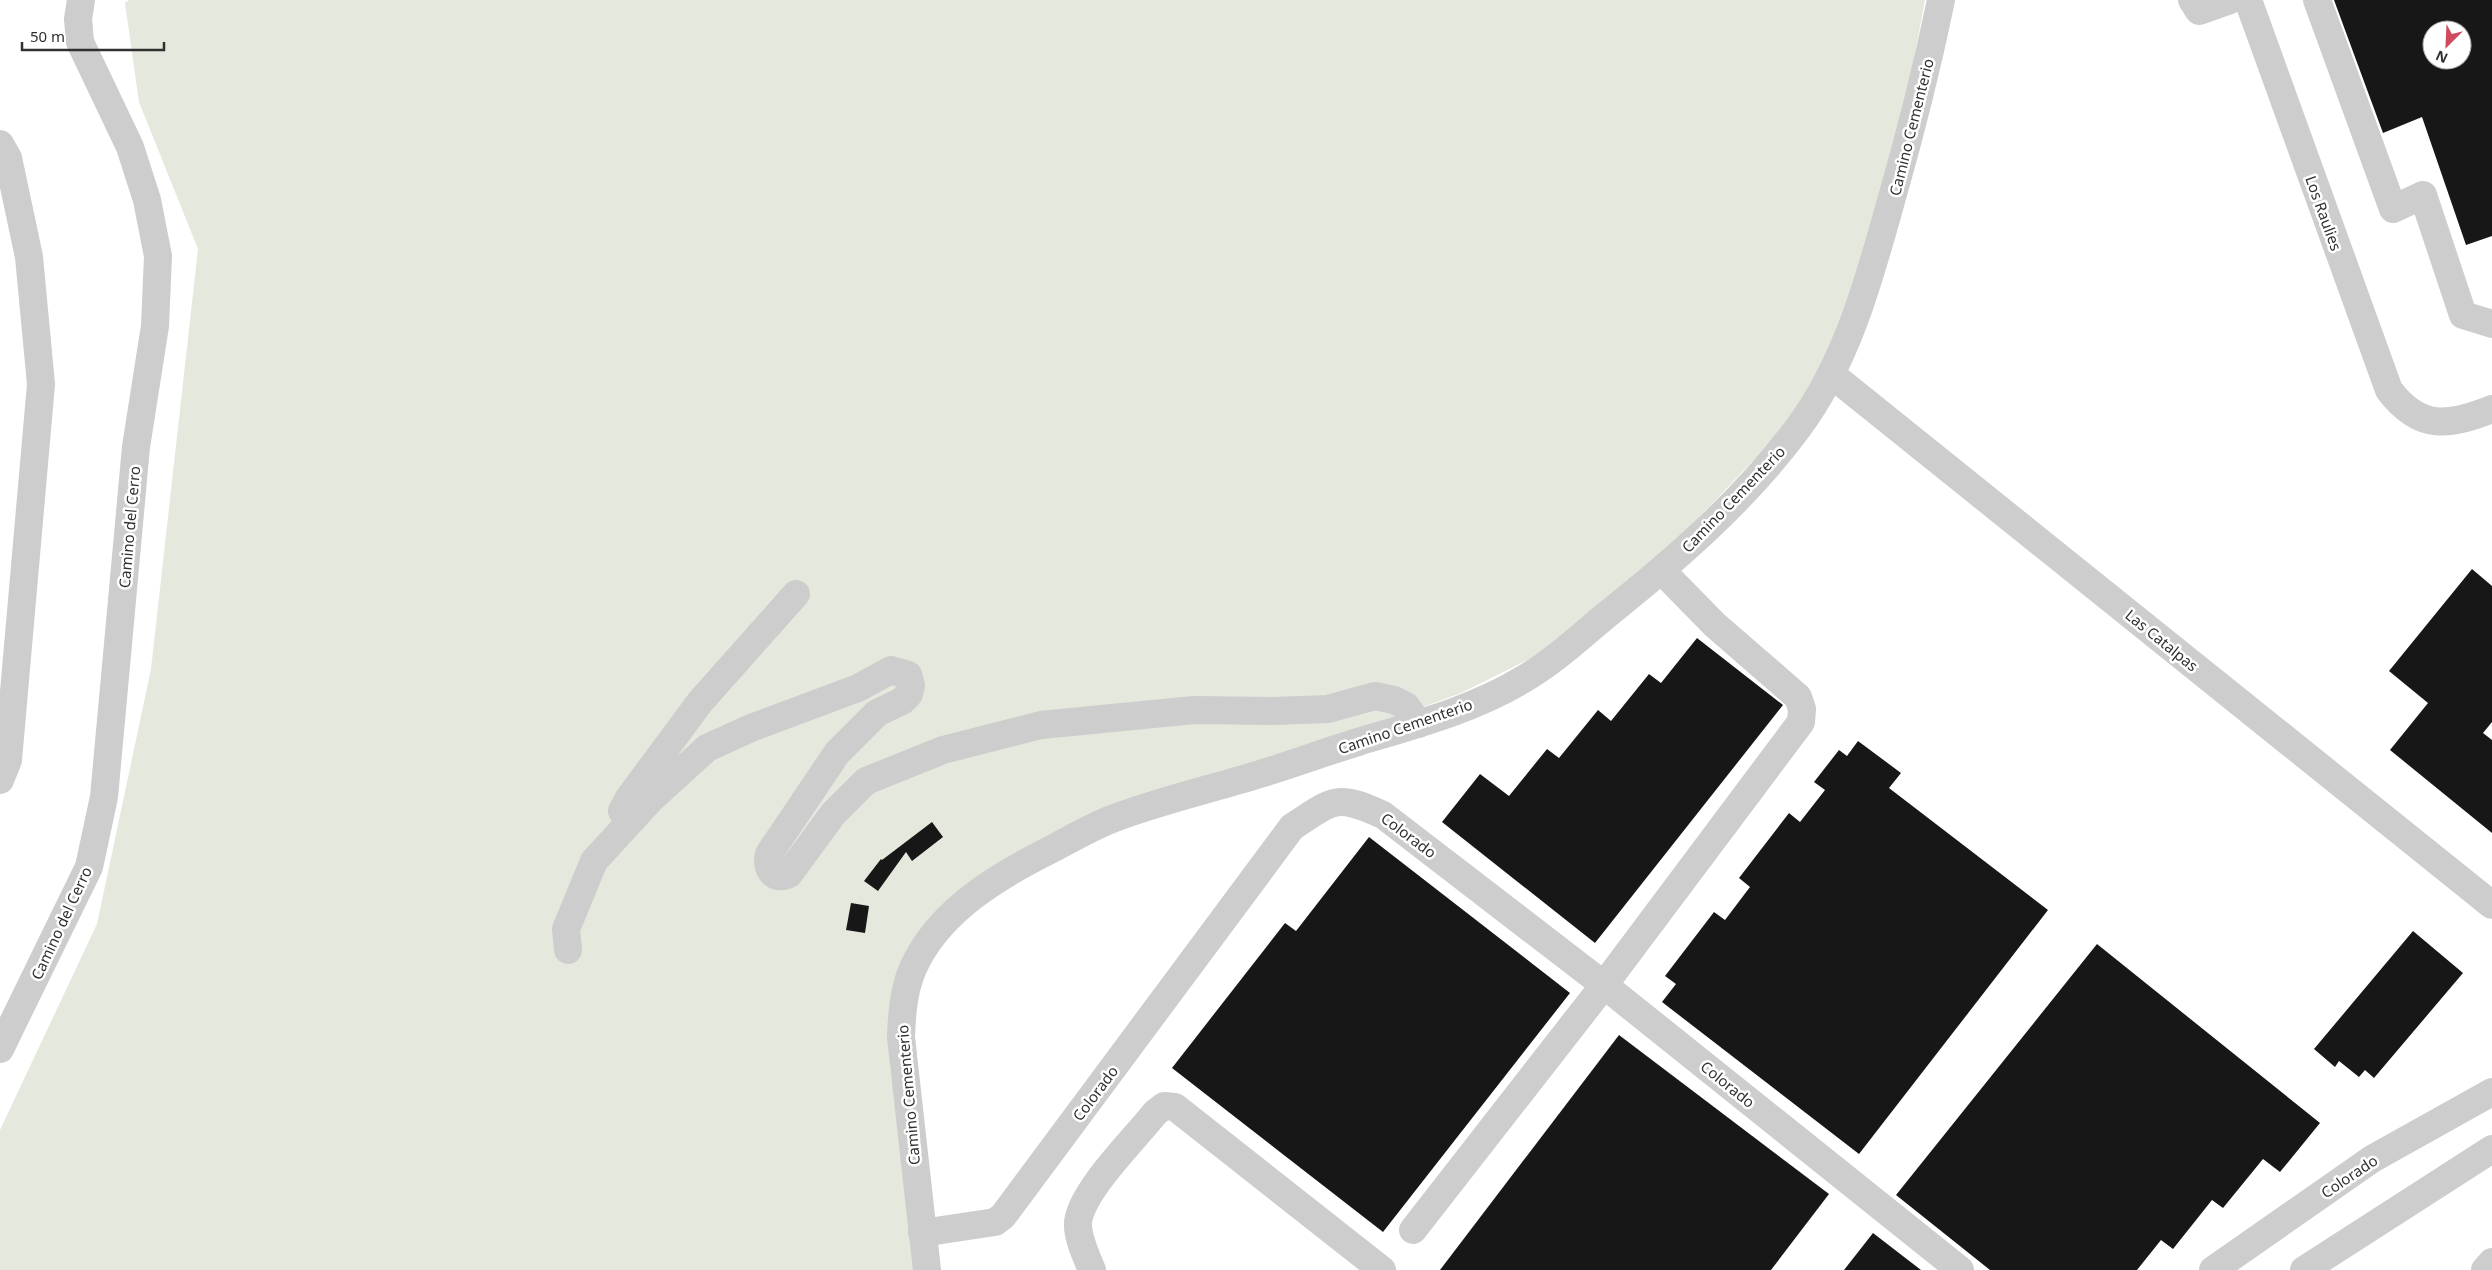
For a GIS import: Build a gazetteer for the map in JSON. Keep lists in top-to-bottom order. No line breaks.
{"streets":{"street":["Camino Cementerio","Los Raulies","Camino del Cerro","Las Catalpas","Colorado"]},"crossings":[["Camino Cementerio","Las Catalpas"],["Camino Cementerio","Colorado"]],"scale_bar":"50 m","north":"bottom left"}
